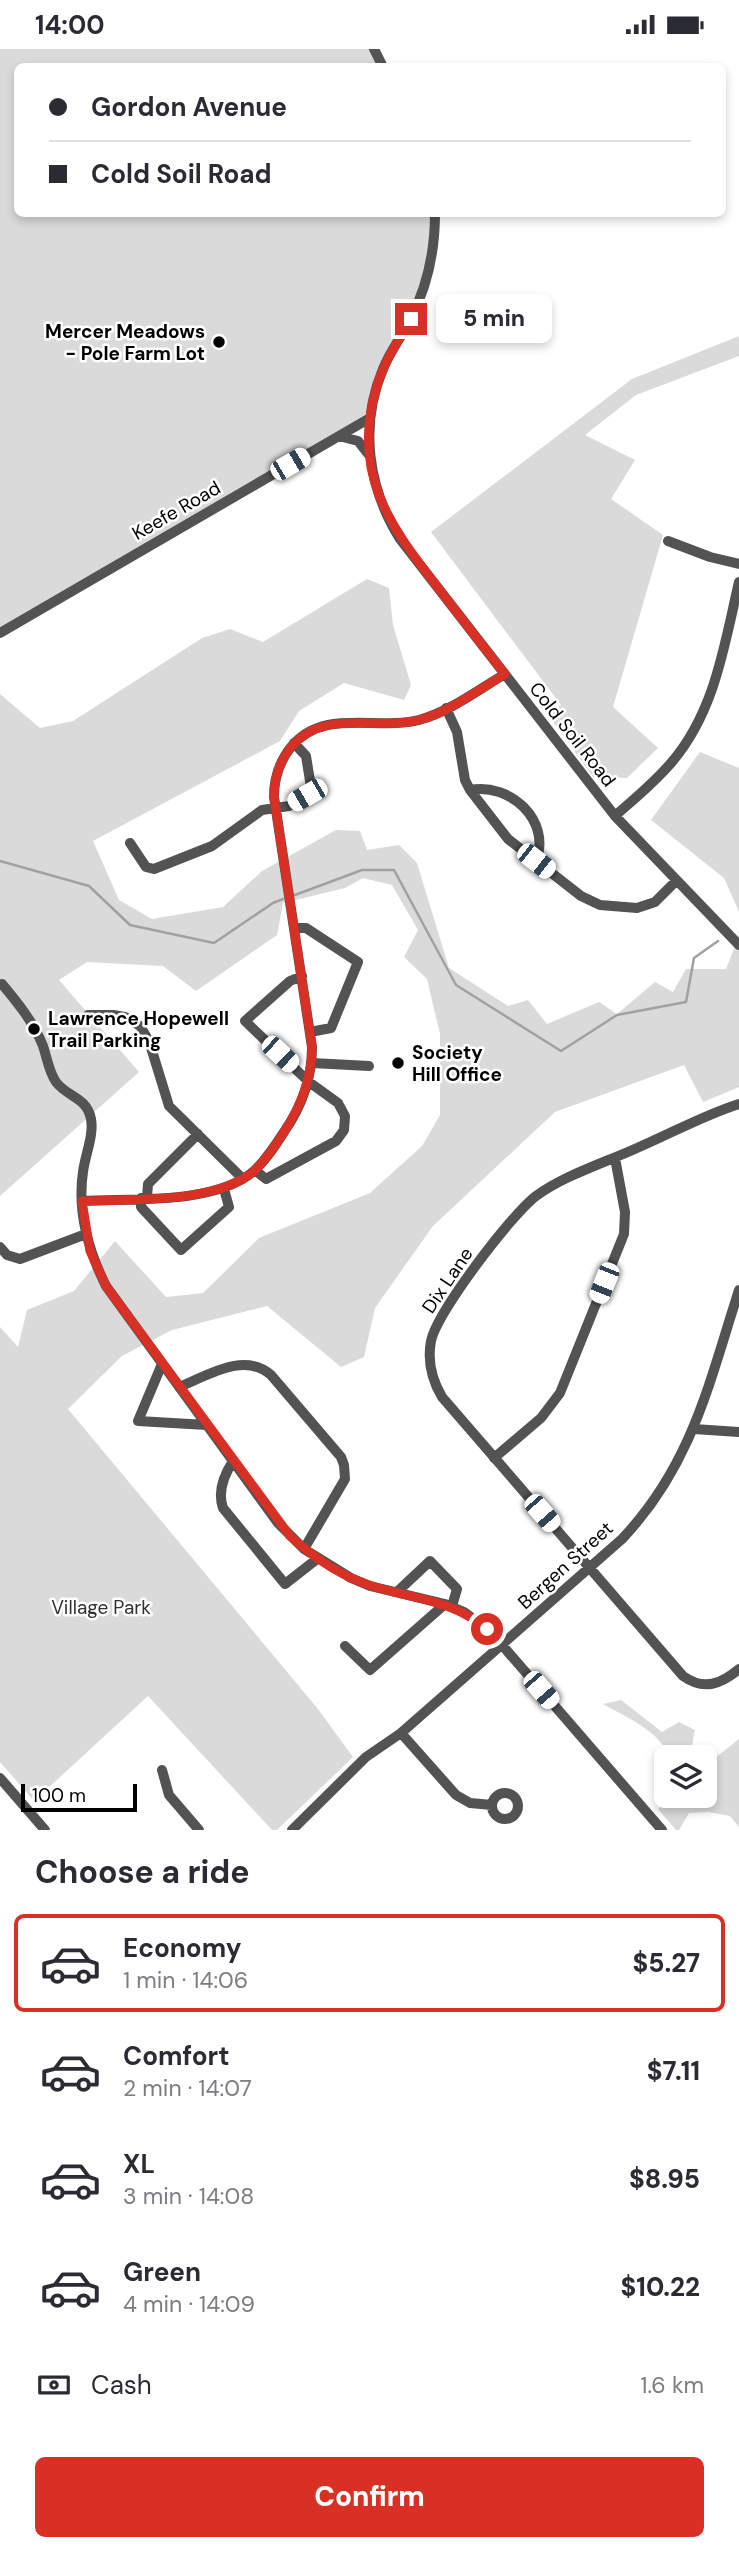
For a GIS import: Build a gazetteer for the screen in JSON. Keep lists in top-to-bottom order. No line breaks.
{"streets":{"street":["Keefe Road","Cold Soil Road","Dix Lane","Bergen Street"]},"crossings":[["Keefe Road","Cold Soil Road"],["Dix Lane","Bergen Street"]],"parks":["Village Park"],"places":["Mercer Meadows - Pole Farm Lot","Lawrence Hopewell Trail Parking","Society Hill Office"],"scale_bar":"100 m","page":{"status":"14:00","banner":["Gordon Avenue","Cold Soil Road"],"bubble":"5 min","scale":"100 m","heading":"Choose a ride","list":[{"name":"Economy","note":"1 min · 14:06","value":"$5.27"},{"name":"Comfort","note":"2 min · 14:07","value":"$7.11"},{"name":"XL","note":"3 min · 14:08","value":"$8.95"},{"name":"Green","note":"4 min · 14:09","value":"$10.22"}],"pay":["Cash","1.6 km"],"buttons":"Confirm"}}
